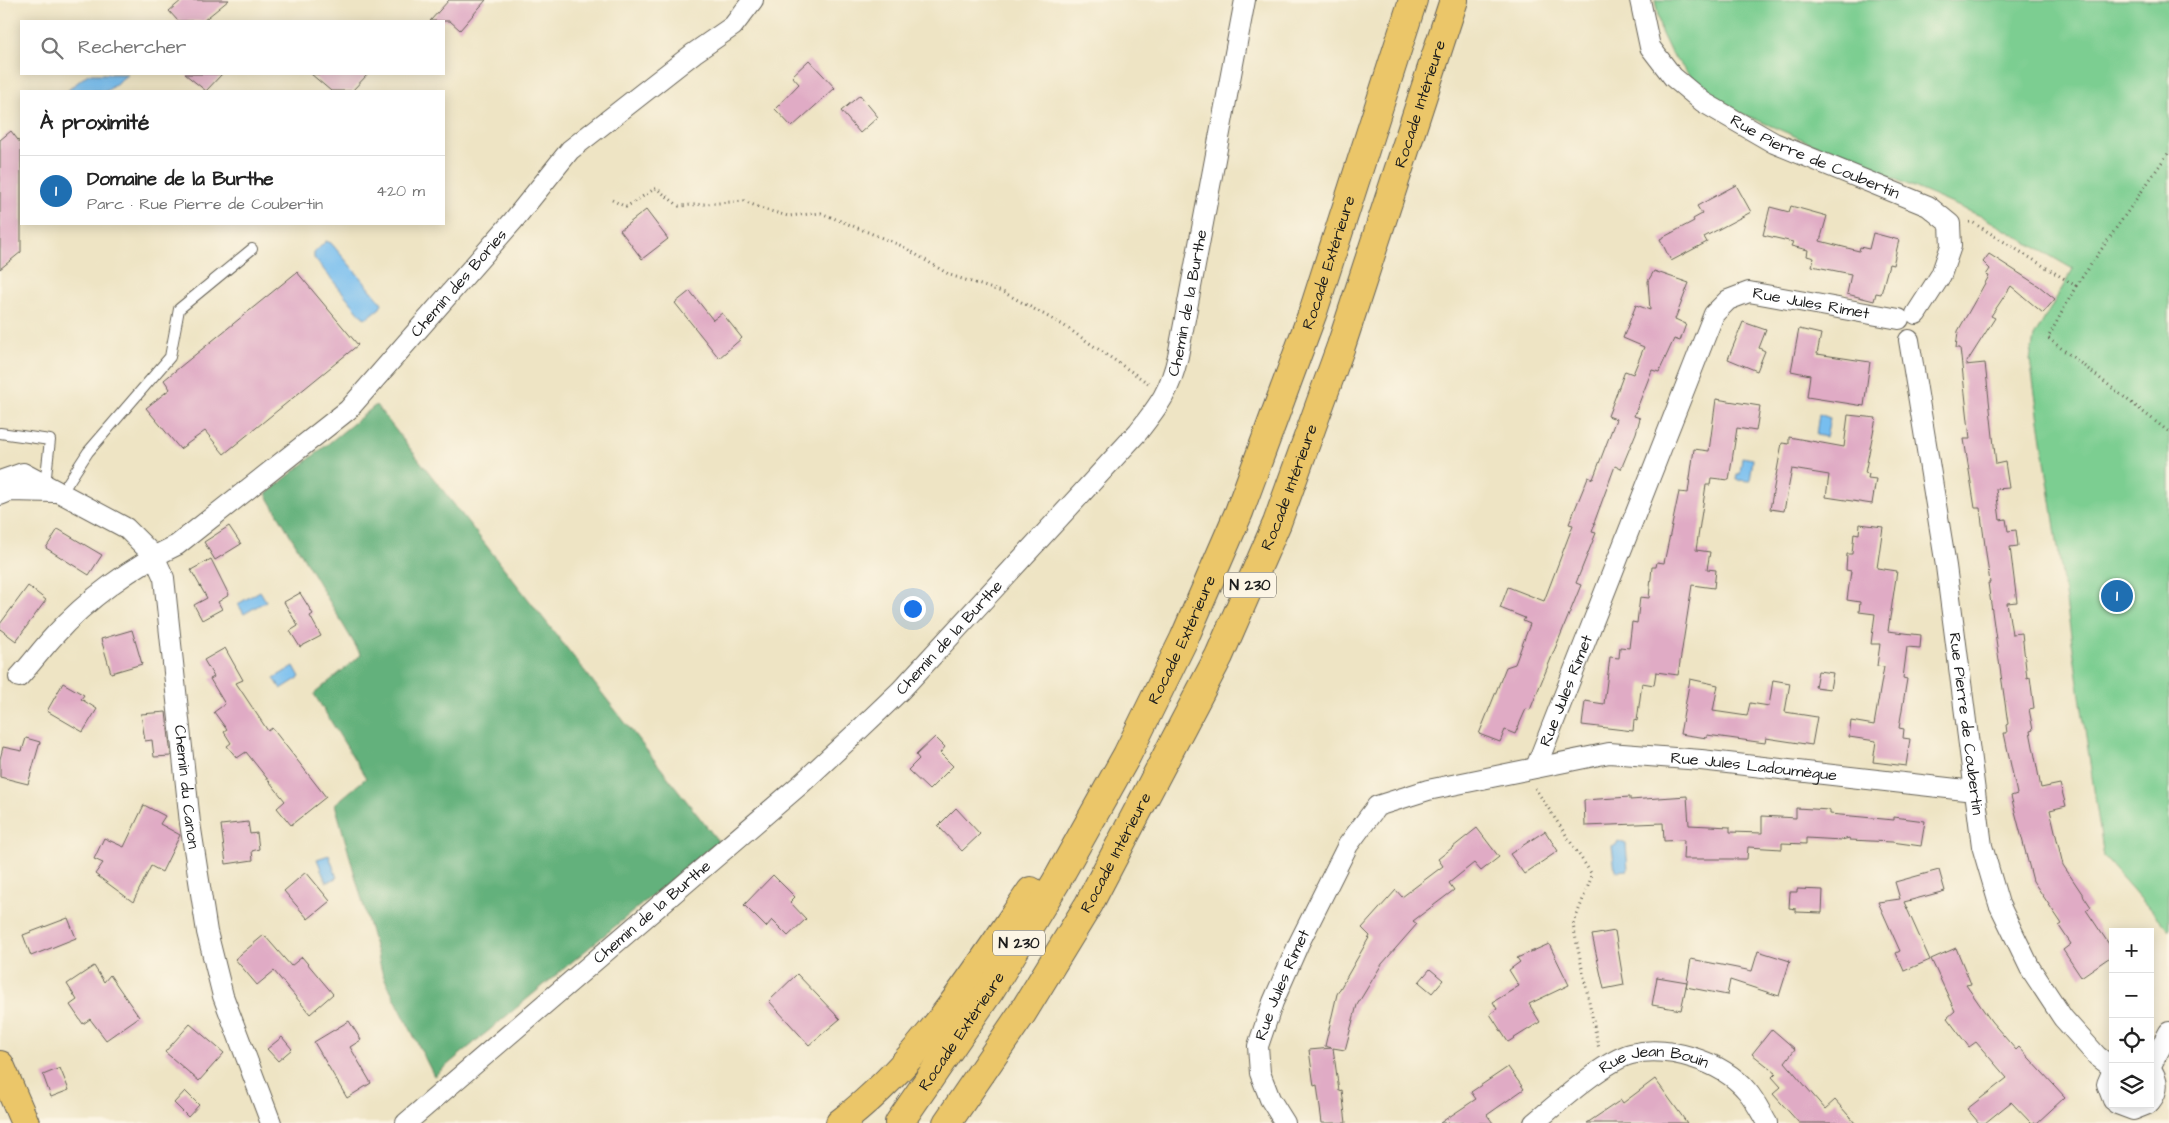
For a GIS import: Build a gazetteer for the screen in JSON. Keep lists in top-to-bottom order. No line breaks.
{"streets":{"main road":["Rocade Intérieure","Rocade Extérieure","N 230"],"street":["Rue Pierre de Coubertin","Chemin des Bories","Chemin de la Burthe","Rue Jules Rimet","Rue Jules Ladoumègue","Chemin du Canon","Rue Jean Bouin"]},"crossings":[["Rue Pierre de Coubertin","Rue Jules Rimet"],["Rue Pierre de Coubertin","Rue Jules Ladoumègue"],["Chemin des Bories","Chemin du Canon"],["Rue Jules Rimet","Rue Jules Ladoumègue"]],"page":{"search":"Rechercher","heading":"À proximité","list":[{"mark":"1","name":"Domaine de la Burthe","note":"Parc · Rue Pierre de Coubertin","value":"420 m"}],"pins":"1","map_buttons":["+","−"]}}
